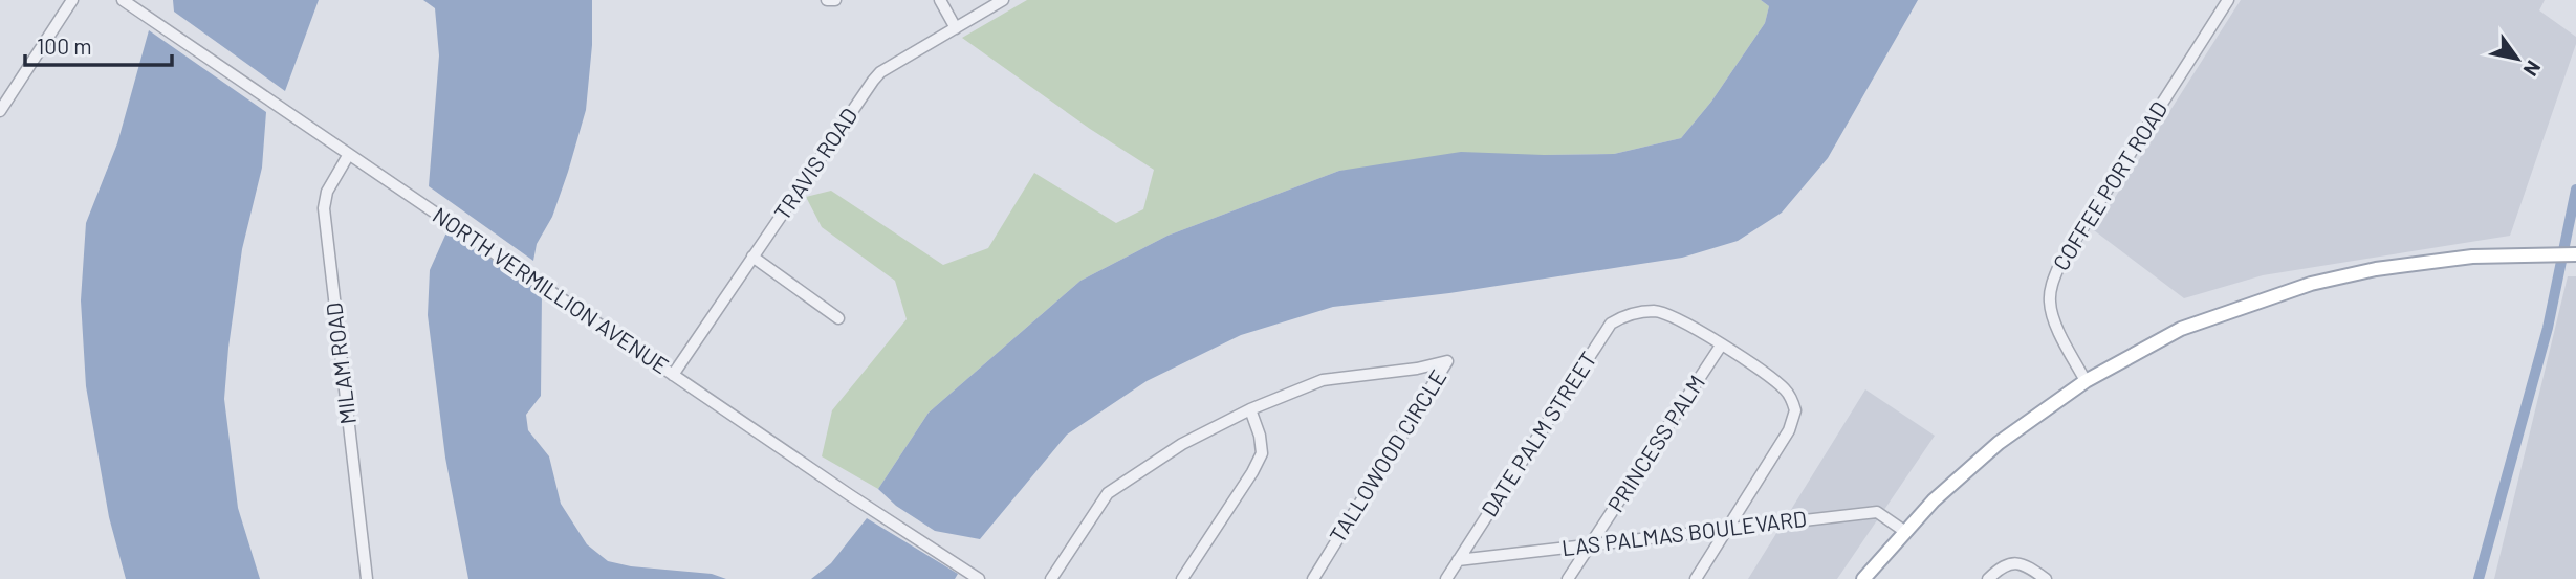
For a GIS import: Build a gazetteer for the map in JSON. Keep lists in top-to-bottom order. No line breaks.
{"streets":{"street":["TRAVIS ROAD","COFFEE PORT ROAD","NORTH VERMILLION AVENUE","MILAM ROAD","DATE PALM STREET","PRINCESS PALM","TALLOWOOD CIRCLE","LAS PALMAS BOULEVARD"]},"crossings":[["TRAVIS ROAD","NORTH VERMILLION AVENUE"],["NORTH VERMILLION AVENUE","MILAM ROAD"],["DATE PALM STREET","PRINCESS PALM"],["DATE PALM STREET","LAS PALMAS BOULEVARD"],["PRINCESS PALM","LAS PALMAS BOULEVARD"]],"scale_bar":"100 m","north":"bottom right"}
